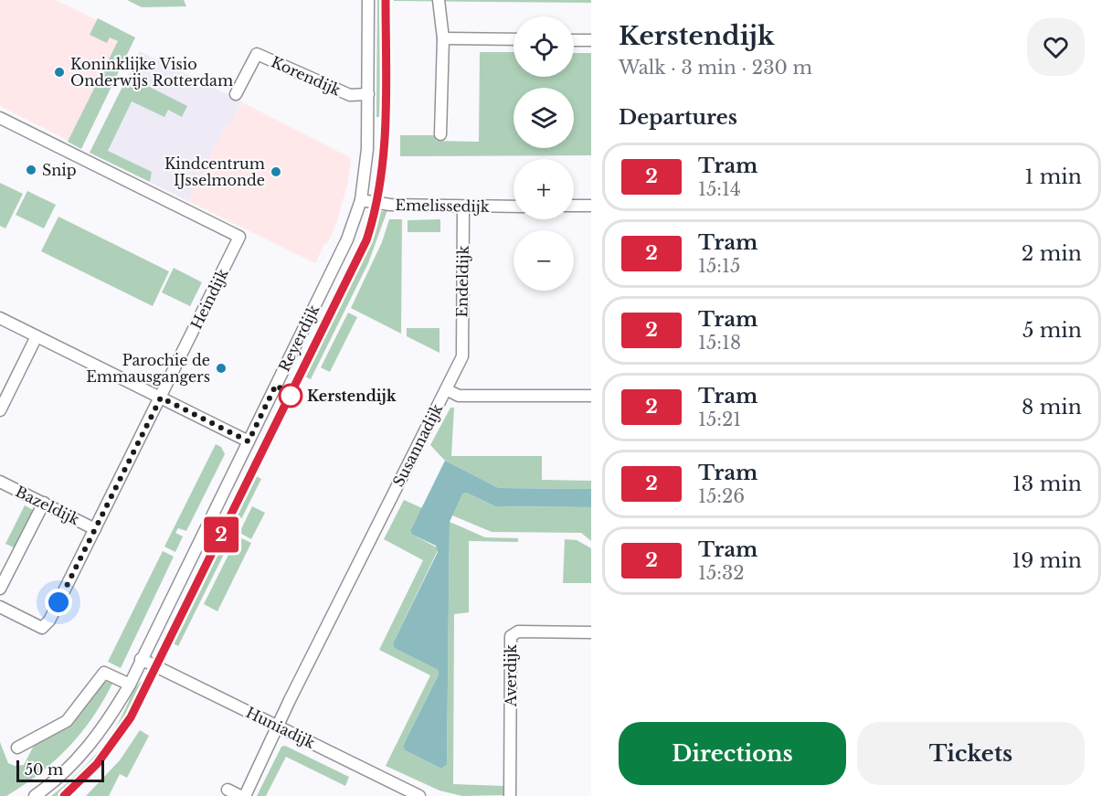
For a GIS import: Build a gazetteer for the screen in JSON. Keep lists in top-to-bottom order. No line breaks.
{"streets":{"street":["Korendijk","Emelissedijk","Endeldijk","Heindijk","Reyerdijk","Susannadijk","Bazeldijk","Averdijk","Huniadijk"]},"crossings":[["Korendijk","Reyerdijk"],["Emelissedijk","Endeldijk"],["Emelissedijk","Reyerdijk"],["Endeldijk","Susannadijk"],["Heindijk","Bazeldijk"],["Reyerdijk","Huniadijk"],["Susannadijk","Huniadijk"]],"places":["Koninklijke Visio Onderwijs Rotterdam","Snip","Kindcentrum IJsselmonde","Parochie de Emmausgangers","Kerstendijk"],"lines":["tram line 2"],"scale_bar":"50 m","page":{"on_map":"2","heading":[["Kerstendijk","Walk · 3 min · 230 m"],"Departures"],"map_buttons":["+","−"],"list":[{"mark":"2","name":"Tram","note":"15:14","value":"1 min"},{"mark":"2","name":"Tram","note":"15:15","value":"2 min"},{"mark":"2","name":"Tram","note":"15:18","value":"5 min"},{"mark":"2","name":"Tram","note":"15:21","value":"8 min"},{"mark":"2","name":"Tram","note":"15:26","value":"13 min"},{"mark":"2","name":"Tram","note":"15:32","value":"19 min"}],"buttons":["Directions","Tickets"],"scale":"50 m"}}
